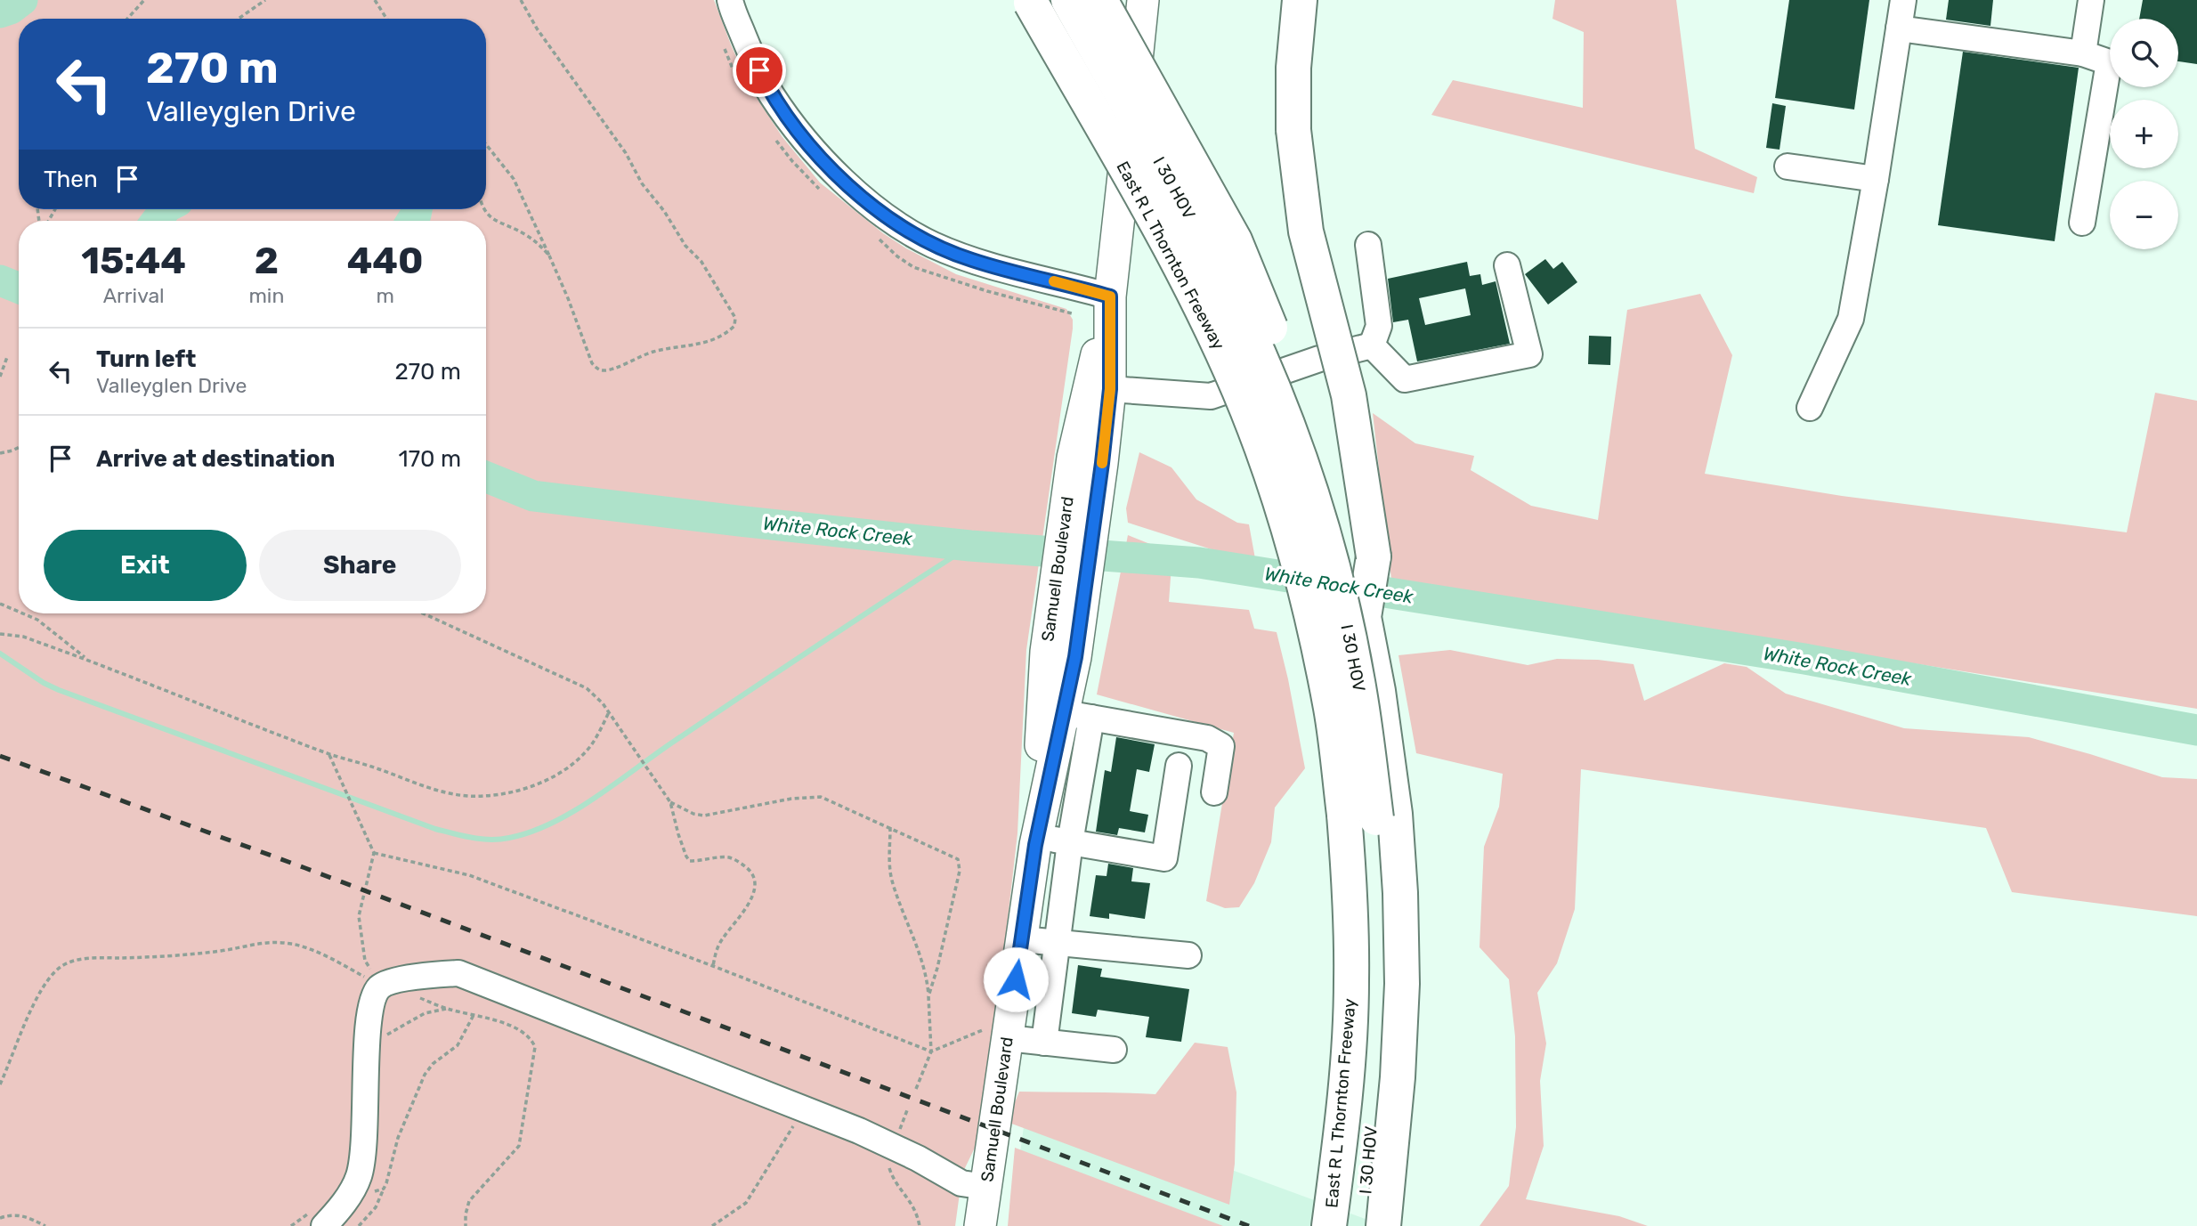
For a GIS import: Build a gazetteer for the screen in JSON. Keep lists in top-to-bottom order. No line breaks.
{"streets":{"highway":["I 30 HOV","East R L Thornton Freeway"],"main road":["Samuell Boulevard"]},"crossings":[["I 30 HOV","East R L Thornton Freeway"]],"water":["White Rock Creek"],"page":{"map_buttons":["+","−"],"turn":["270 m","Valleyglen Drive"],"then":"Then","eta":["15:44","Arrival","2","min","440","m"],"list":[{"name":"Turn left","note":"Valleyglen Drive","value":"270 m"},{"name":"Arrive at destination","value":"170 m"}],"buttons":["Exit","Share"]}}
